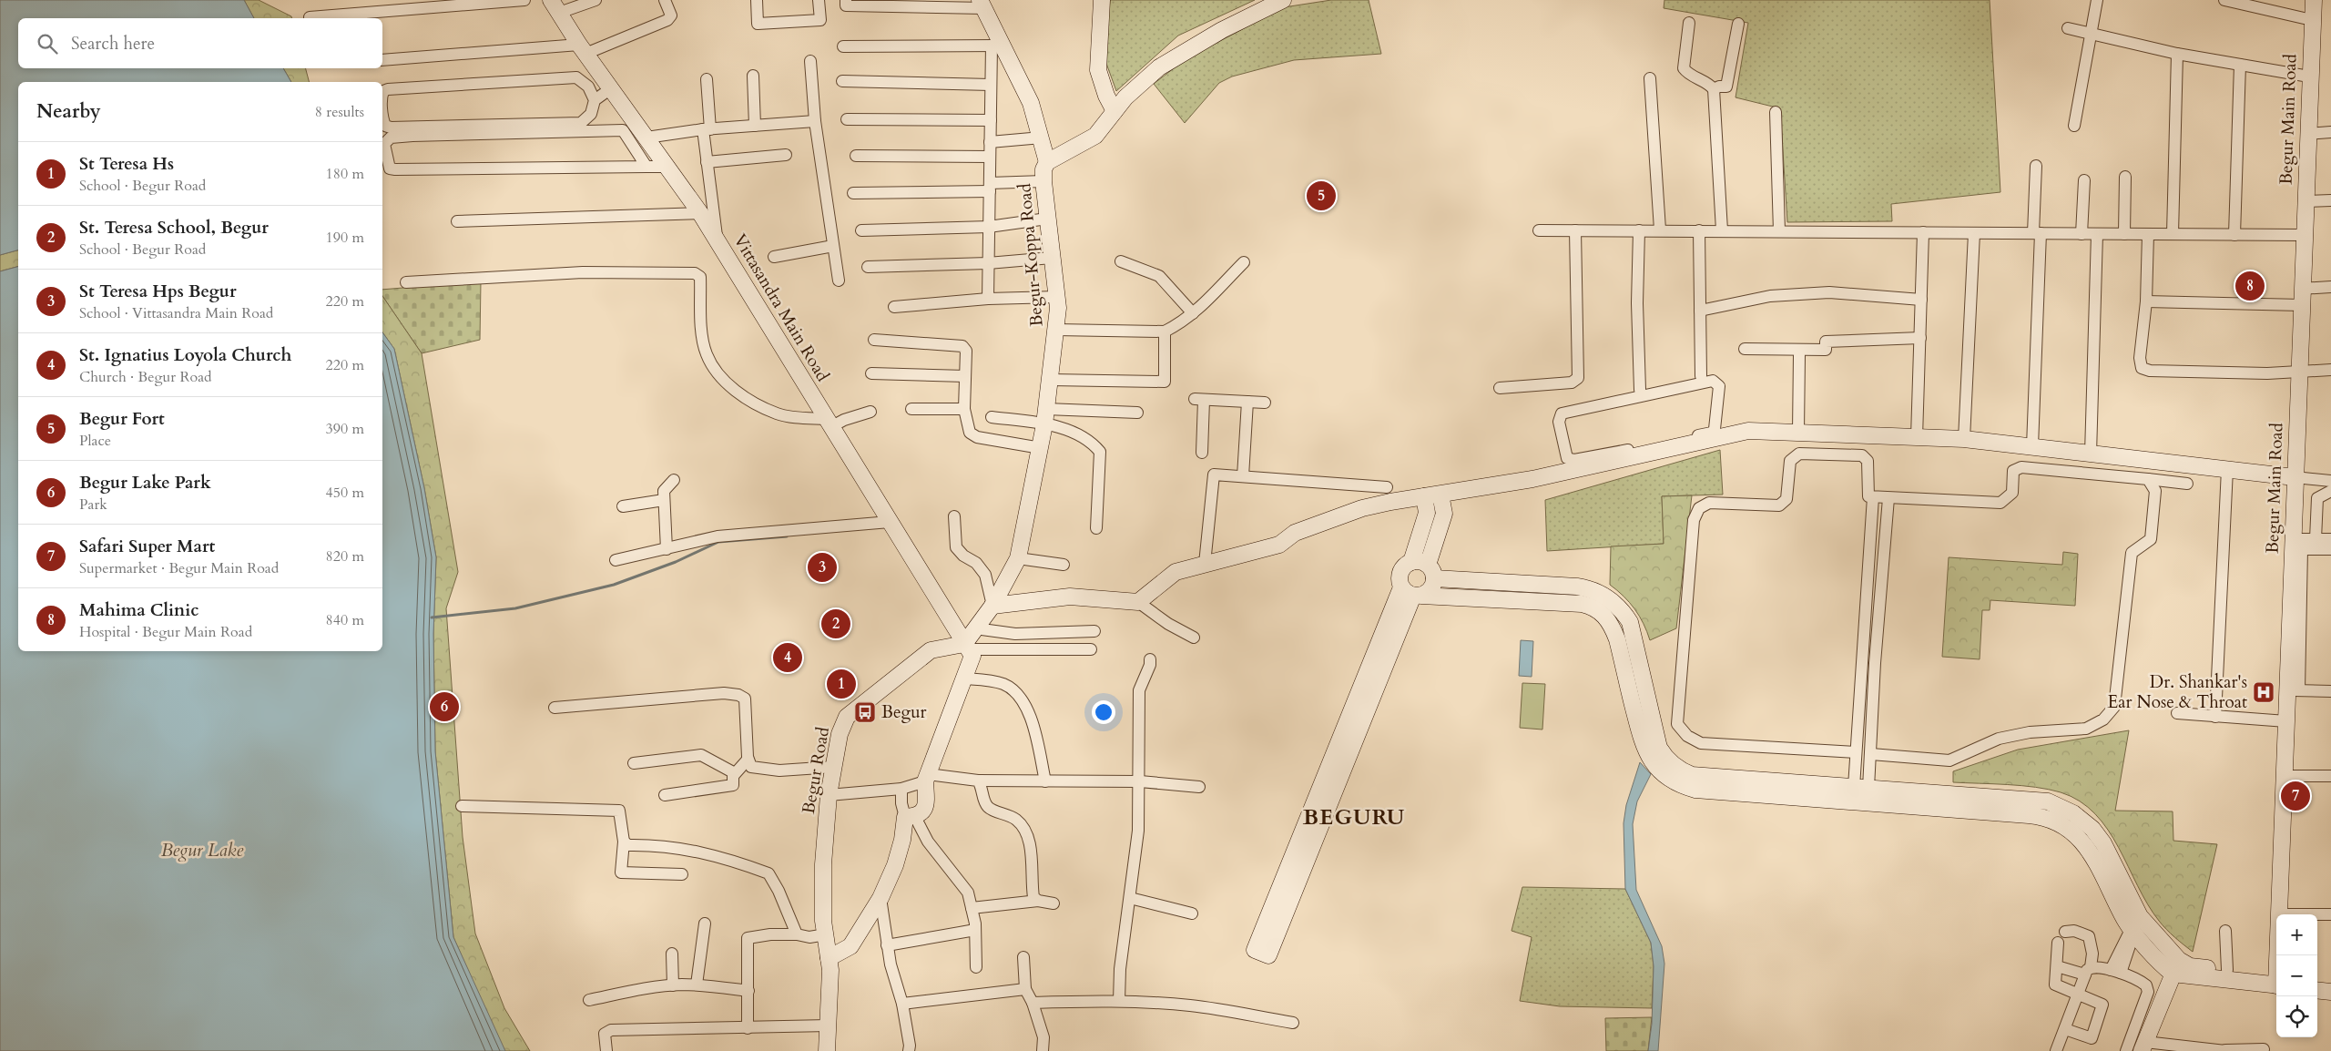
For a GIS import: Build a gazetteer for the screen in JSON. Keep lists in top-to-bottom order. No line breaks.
{"streets":{"main road":["Begur Main Road","Begur-Koppa Road","Vittasandra Main Road","Begur Road"]},"crossings":[["Begur-Koppa Road","Vittasandra Main Road"],["Begur-Koppa Road","Begur Road"],["Vittasandra Main Road","Begur Road"]],"districts":["BEGURU"],"water":["Begur Lake"],"places":{"hospital":["Dr. Shankar's Ear Nose & Throat"],"bus stop":["Begur"]},"page":{"search":"Search here","heading":["Nearby","8 results"],"list":[{"mark":"1","name":"St Teresa Hs","note":"School · Begur Road","value":"180 m"},{"mark":"2","name":"St. Teresa School, Begur","note":"School · Begur Road","value":"190 m"},{"mark":"3","name":"St Teresa Hps Begur","note":"School · Vittasandra Main Road","value":"220 m"},{"mark":"4","name":"St. Ignatius Loyola Church","note":"Church · Begur Road","value":"220 m"},{"mark":"5","name":"Begur Fort","note":"Place","value":"390 m"},{"mark":"6","name":"Begur Lake Park","note":"Park","value":"450 m"},{"mark":"7","name":"Safari Super Mart","note":"Supermarket · Begur Main Road","value":"820 m"},{"mark":"8","name":"Mahima Clinic","note":"Hospital · Begur Main Road","value":"840 m"}],"pins":["5","8","3","2","4","1","6","7"],"map_buttons":["+","−"]}}
